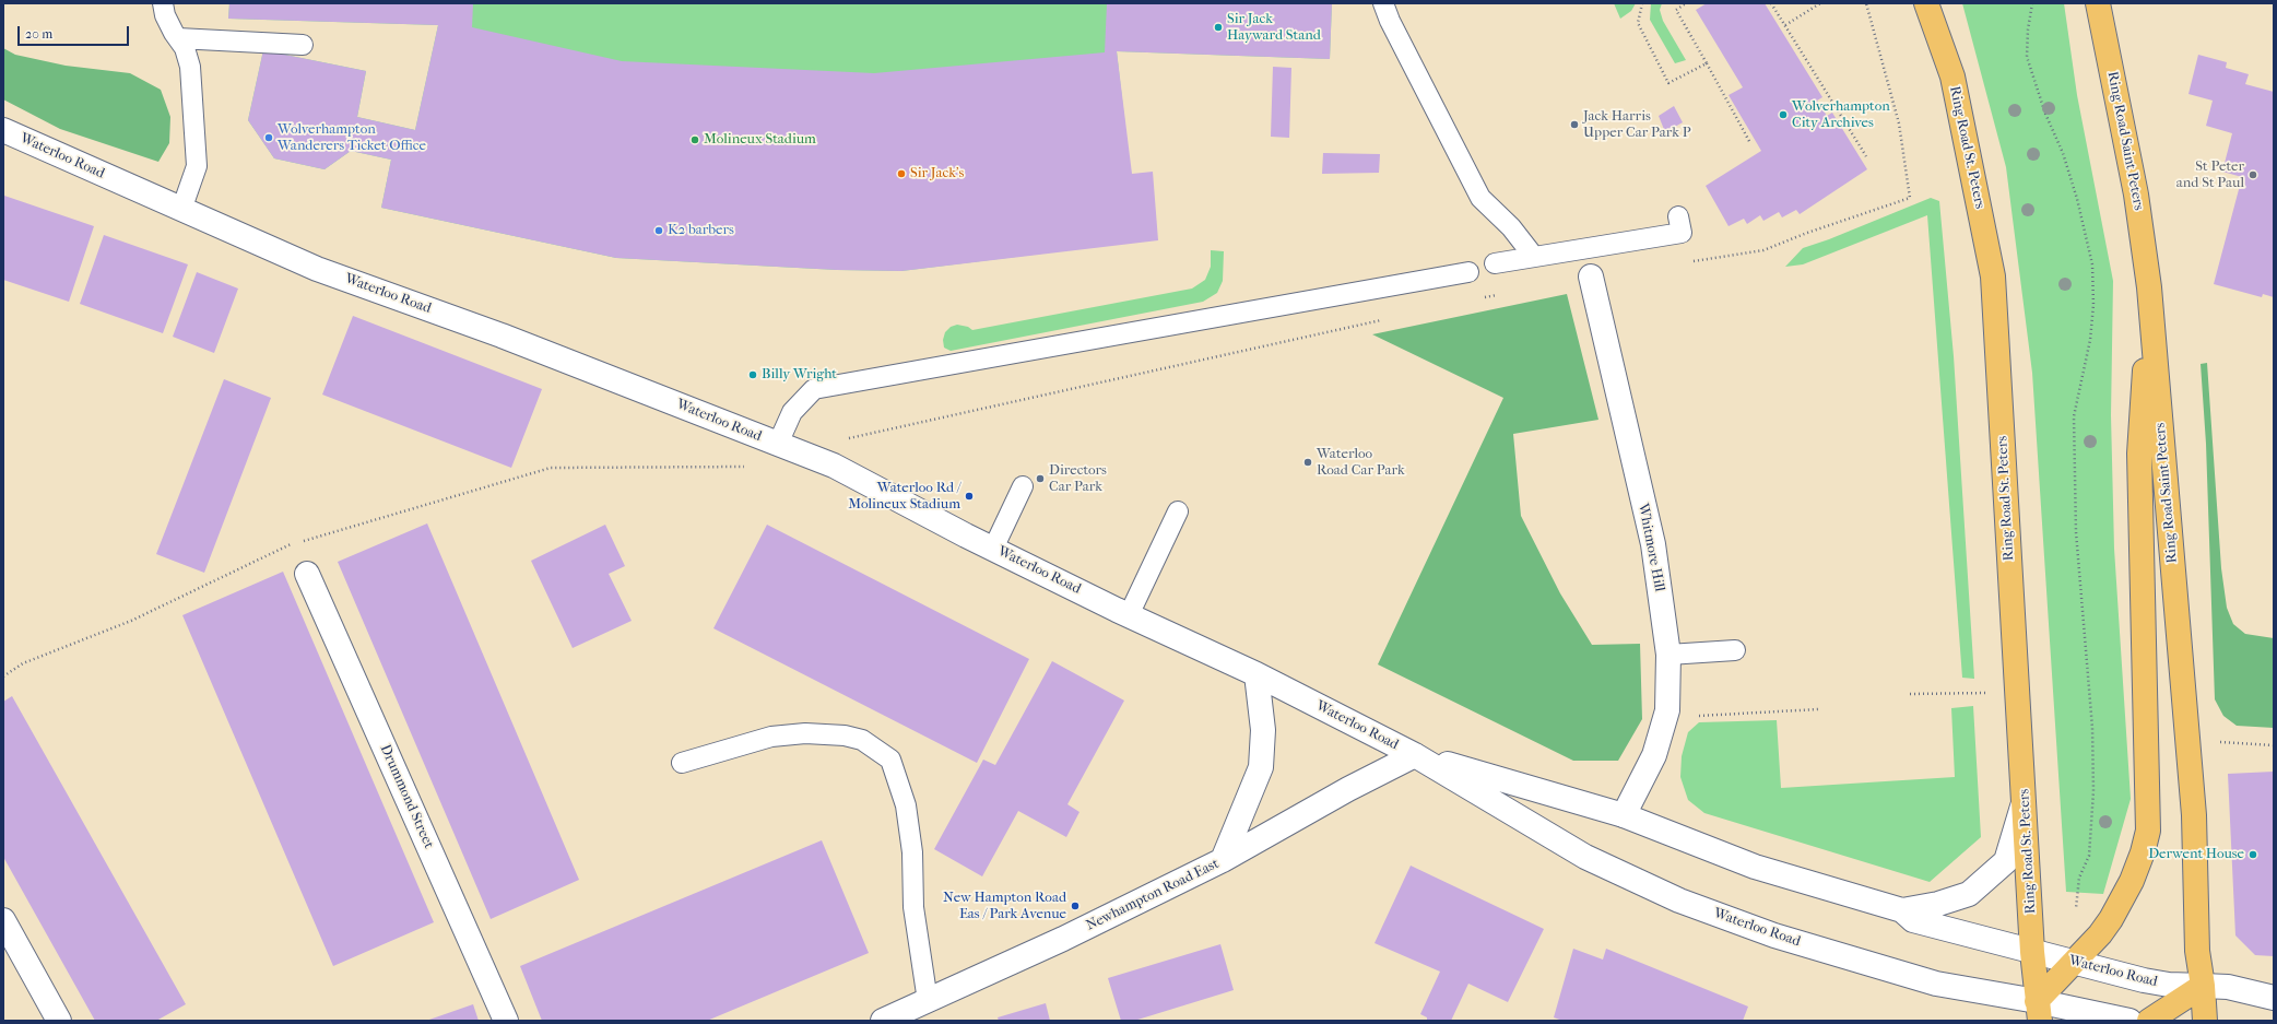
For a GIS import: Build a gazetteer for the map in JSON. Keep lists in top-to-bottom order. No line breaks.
{"streets":{"highway":["Ring Road Saint Peters","Ring Road St. Peters"],"street":["Waterloo Road","Whitmore Hill","Drummond Street","Newhampton Road East"]},"crossings":[["Ring Road Saint Peters","Waterloo Road"],["Ring Road St. Peters","Waterloo Road"],["Waterloo Road","Whitmore Hill"],["Waterloo Road","Newhampton Road East"]],"places":["Sir Jack Hayward Stand","Wolverhampton City Archives","Jack Harris Upper Car Park P","Wolverhampton Wanderers Ticket Office","Molineux Stadium","Sir Jack's","St Peter and St Paul","K2 barbers","Billy Wright","Waterloo Road Car Park","Directors Car Park","Waterloo Rd / Molineux Stadium","Derwent House","New Hampton Road Eas / Park Avenue"],"scale_bar":"20 m"}
